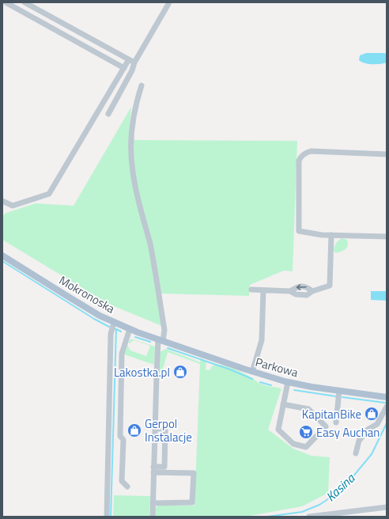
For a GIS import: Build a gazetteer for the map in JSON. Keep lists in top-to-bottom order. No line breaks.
{"streets":{"main road":["Mokronoska","Parkowa"]},"crossings":[["Mokronoska","Parkowa"]],"water":["Kasina"],"places":{"shop":["Lakostka.pl","KapitanBike","Gerpol Instalacje"],"supermarket":["Easy Auchan"]}}
